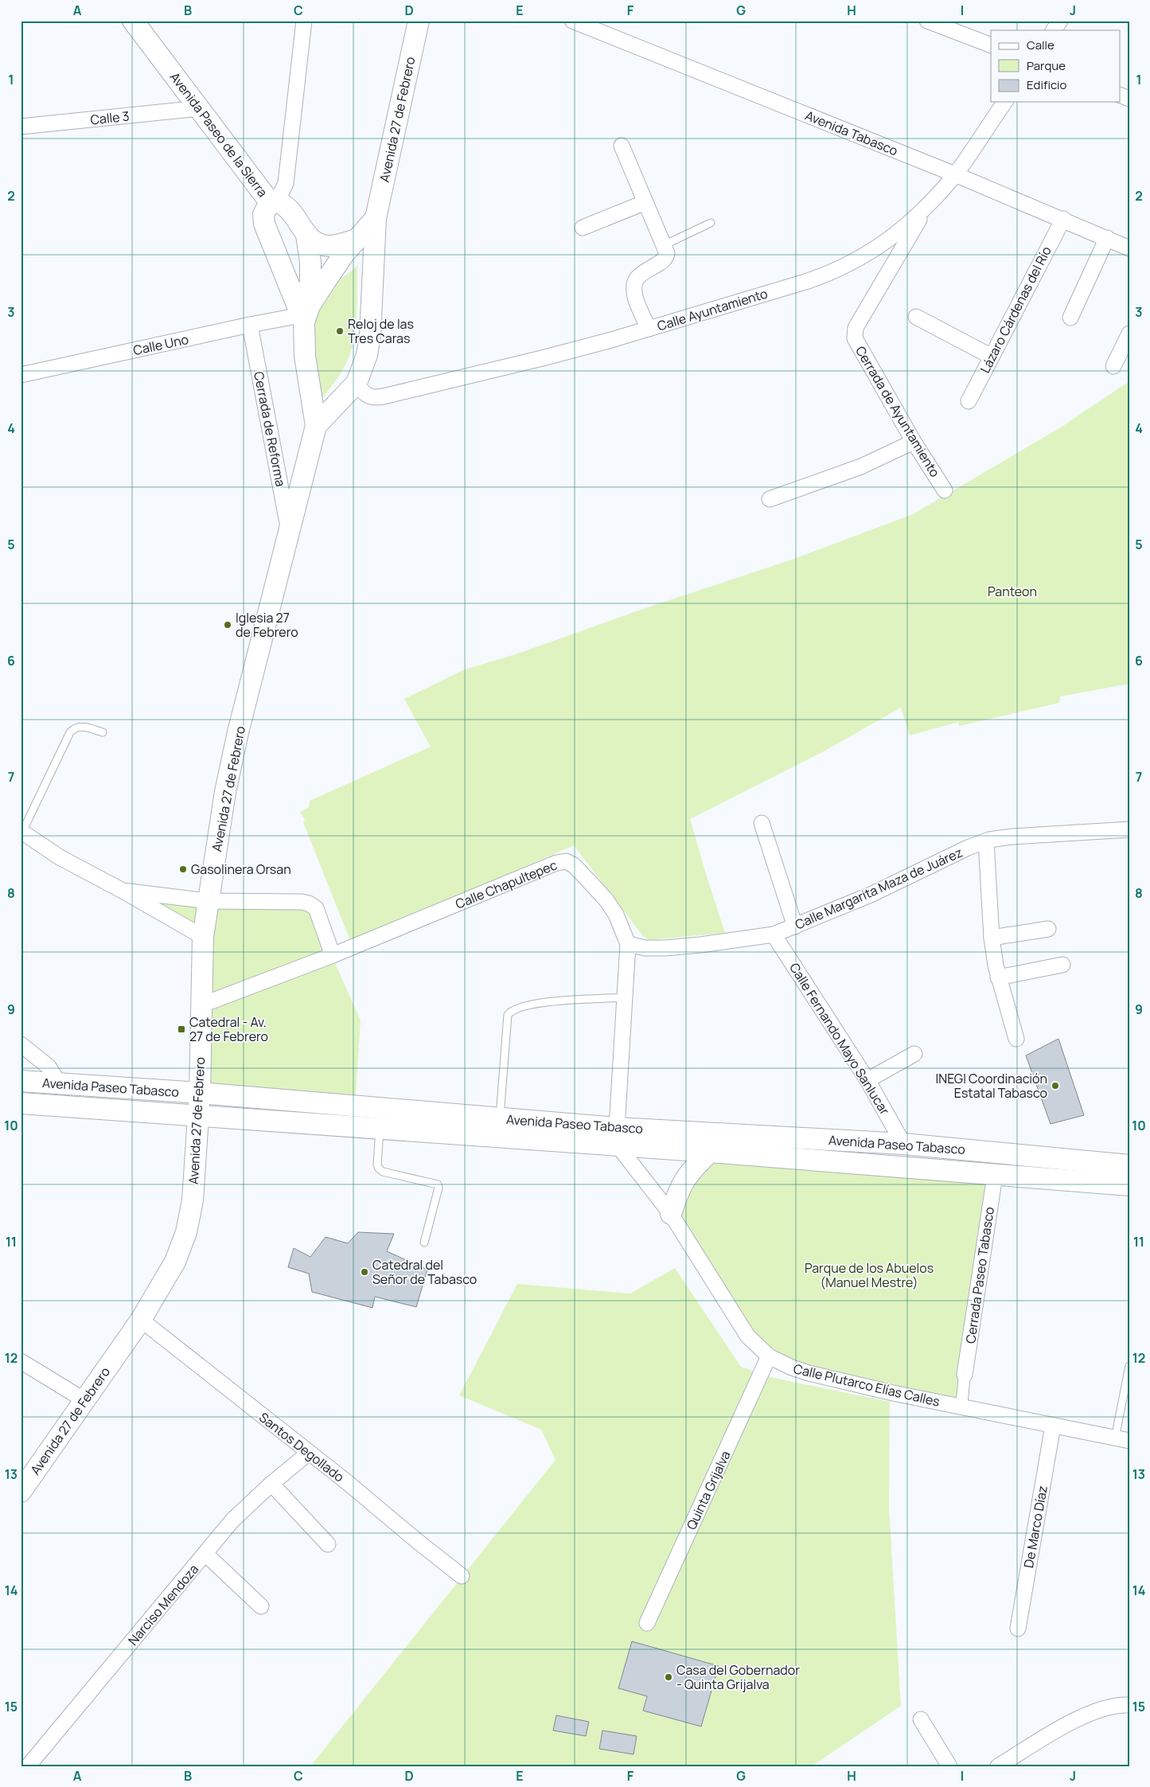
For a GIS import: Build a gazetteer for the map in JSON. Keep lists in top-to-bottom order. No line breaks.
{"streets":{"main road":["Avenida 27 de Febrero","Avenida Paseo de la Sierra","Avenida Paseo Tabasco"],"street":["Calle 3","Avenida Tabasco","Calle Ayuntamiento","Lázaro Cárdenas del Río","Calle Uno","Cerrada de Ayuntamiento","Cerrada de Reforma","Calle Chapultepec","Calle Margarita Maza de Juárez","Calle Fernando Mayo Sanlucar","Cerrada Paseo Tabasco","Calle Plutarco Elías Calles","Santos Degollado","Quinta Grijalva","De Marco Díaz","Narciso Mendoza"]},"crossings":[["Calle 3","Avenida Paseo de la Sierra"],["Avenida 27 de Febrero","Avenida Paseo de la Sierra"],["Avenida 27 de Febrero","Calle Ayuntamiento"],["Avenida 27 de Febrero","Calle Uno"],["Avenida 27 de Febrero","Cerrada de Reforma"],["Avenida 27 de Febrero","Calle Chapultepec"],["Avenida 27 de Febrero","Avenida Paseo Tabasco"],["Avenida 27 de Febrero","Santos Degollado"],["Avenida Tabasco","Calle Ayuntamiento"],["Avenida Tabasco","Lázaro Cárdenas del Río"],["Avenida Paseo de la Sierra","Calle Uno"],["Calle Ayuntamiento","Cerrada de Ayuntamiento"],["Calle Uno","Cerrada de Reforma"],["Calle Chapultepec","Calle Margarita Maza de Juárez"],["Calle Chapultepec","Avenida Paseo Tabasco"],["Calle Chapultepec","Calle Plutarco Elías Calles"],["Calle Margarita Maza de Juárez","Calle Fernando Mayo Sanlucar"],["Calle Fernando Mayo Sanlucar","Avenida Paseo Tabasco"],["Avenida Paseo Tabasco","Cerrada Paseo Tabasco"],["Avenida Paseo Tabasco","Calle Plutarco Elías Calles"],["Calle Plutarco Elías Calles","Quinta Grijalva"],["Calle Plutarco Elías Calles","De Marco Díaz"],["Santos Degollado","Narciso Mendoza"]],"parks":["Panteon","Parque de los Abuelos (Manuel Mestre)"],"places":{"other":["Reloj de las Tres Caras","Iglesia 27 de Febrero","Gasolinera Orsan","INEGI Coordinación Estatal Tabasco","Catedral del Señor de Tabasco","Casa del Gobernador - Quinta Grijalva"],"transit":["Catedral - Av. 27 de Febrero"]},"legend":["Calle","Parque","Edificio"],"grid":{"columns":["A","B","C","D","E","F","G","H","I","J"],"rows":["1","2","3","4","5","6","7","8","9","10","11","12","13","14","15"]}}
